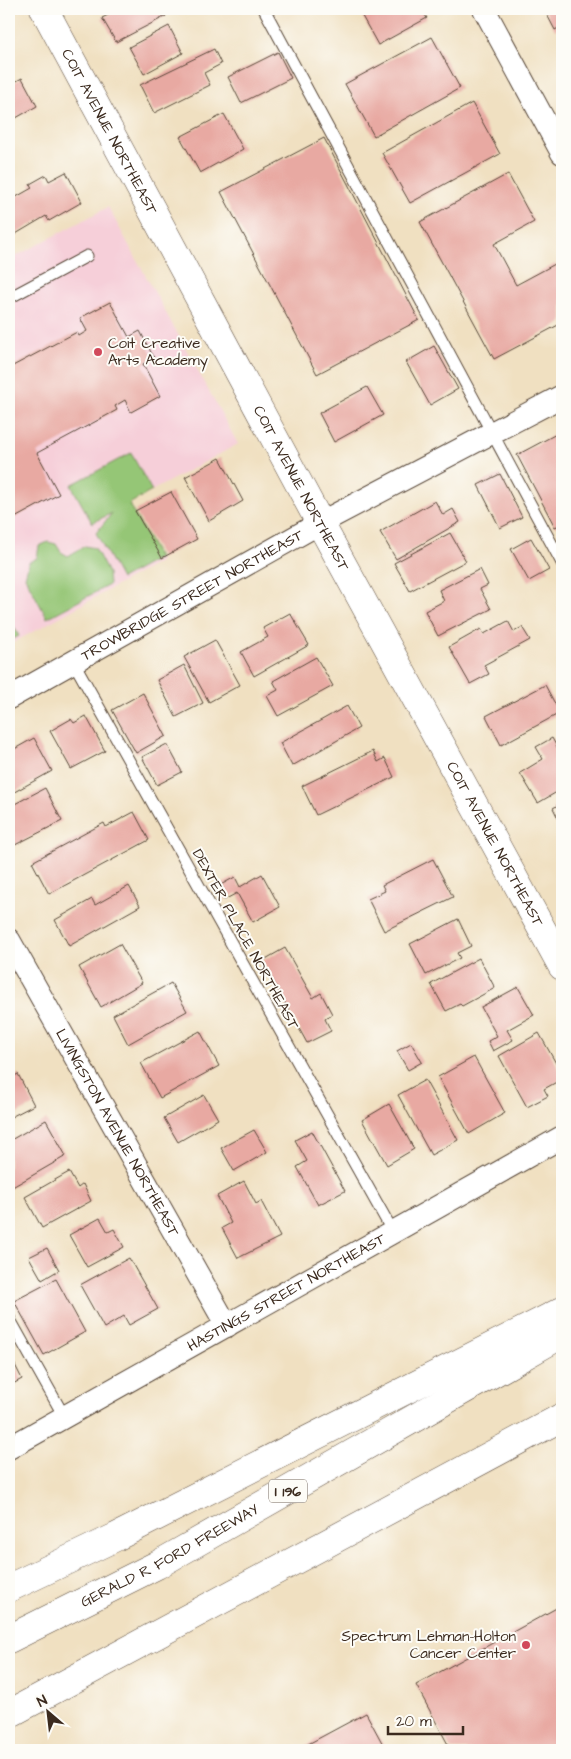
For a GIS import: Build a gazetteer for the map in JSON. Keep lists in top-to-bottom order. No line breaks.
{"streets":{"main road":["COIT AVENUE NORTHEAST","I 196","GERALD R FORD FREEWAY"],"street":["TROWBRIDGE STREET NORTHEAST","LIVINGSTON AVENUE NORTHEAST","HASTINGS STREET NORTHEAST"],"lane":["DEXTER PLACE NORTHEAST"]},"crossings":[["COIT AVENUE NORTHEAST","TROWBRIDGE STREET NORTHEAST"],["TROWBRIDGE STREET NORTHEAST","DEXTER PLACE NORTHEAST"],["DEXTER PLACE NORTHEAST","HASTINGS STREET NORTHEAST"],["LIVINGSTON AVENUE NORTHEAST","HASTINGS STREET NORTHEAST"]],"places":["Coit Creative Arts Academy","Spectrum Lehman-Holton Cancer Center"],"scale_bar":"20 m","north":"top left"}
